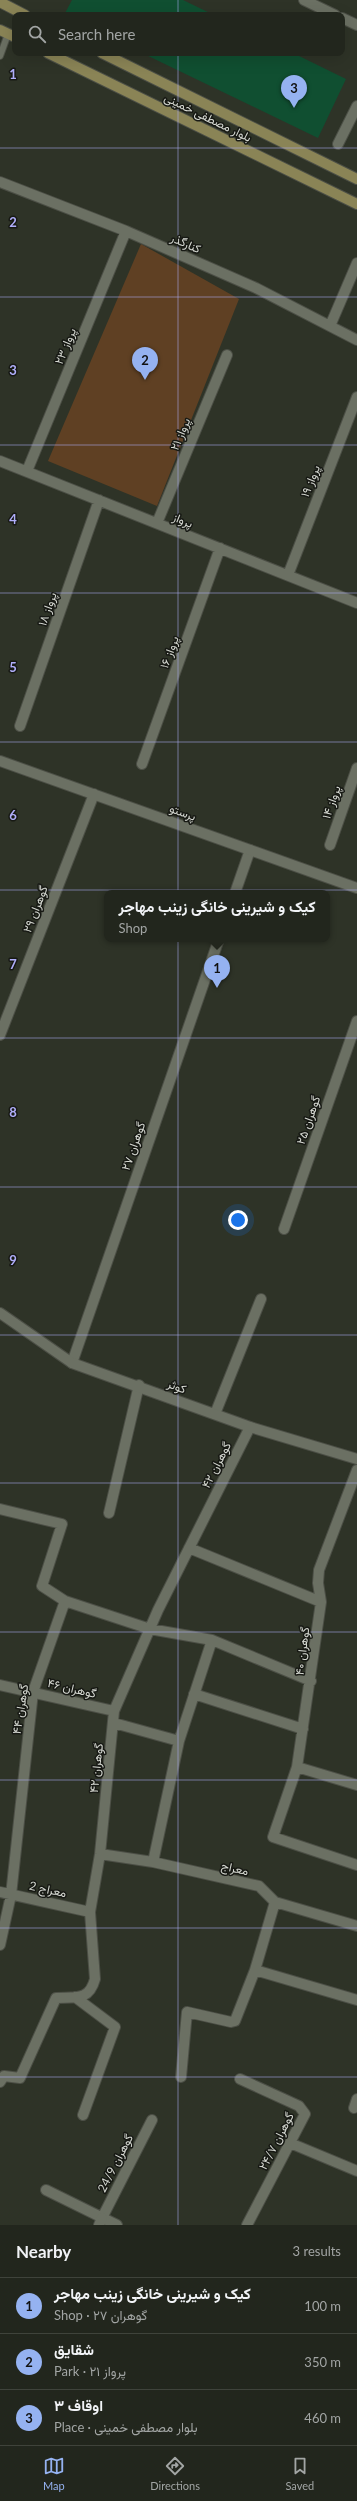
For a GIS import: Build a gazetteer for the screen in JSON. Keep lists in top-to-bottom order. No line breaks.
{"streets":{"main road":["بلوار مصطفی خمینی"],"street":["کنارگذر","پرواز ۲۳","پرواز ۲۱","پرواز ۱۹","پرواز","پرواز ۱۸","پرواز ۱۶","پرواز ۱۴","پرستو","گوهران ۲۹","گوهران ۲۵","گوهران ۲۷","کوثر","گوهران ۴۲","گوهران ۴۰","گوهران ۴۶","گوهران ۴۴","معراج","معراج 2","گوهران ۲۴/۷","گوهران 24/9"]},"crossings":[["کنارگذر","پرواز ۲۳"],["پرواز ۲۳","پرواز"],["پرواز ۲۱","پرواز"],["پرواز ۱۹","پرواز"],["پرواز","پرواز ۱۸"],["پرواز","پرواز ۱۶"],["پرستو","گوهران ۲۹"],["گوهران ۲۷","کوثر"],["کوثر","گوهران ۴۲"],["گوهران ۴۲","گوهران ۴۶"],["گوهران ۴۲","معراج"],["گوهران ۴۲","معراج 2"],["گوهران ۴۶","گوهران ۴۴"],["گوهران ۴۴","معراج 2"]],"page":{"search":"Search here","pins":["3","2","1"],"popup":["کیک و شیرینی خانگی زینب مهاجر","Shop"],"heading":["Nearby","3 results"],"list":[{"mark":"1","name":"کیک و شیرینی خانگی زینب مهاجر","note":"Shop · گوهران ۲۷","value":"100 m"},{"mark":"2","name":"شقایق","note":"Park · پرواز ۲۱","value":"350 m"},{"mark":"3","name":"اوقاف ۳","note":"Place · بلوار مصطفی خمینی","value":"460 m"}],"nav":["Map","Directions","Saved"]},"grid":{"rows":["1","2","3","4","5","6","7","8","9"]}}
